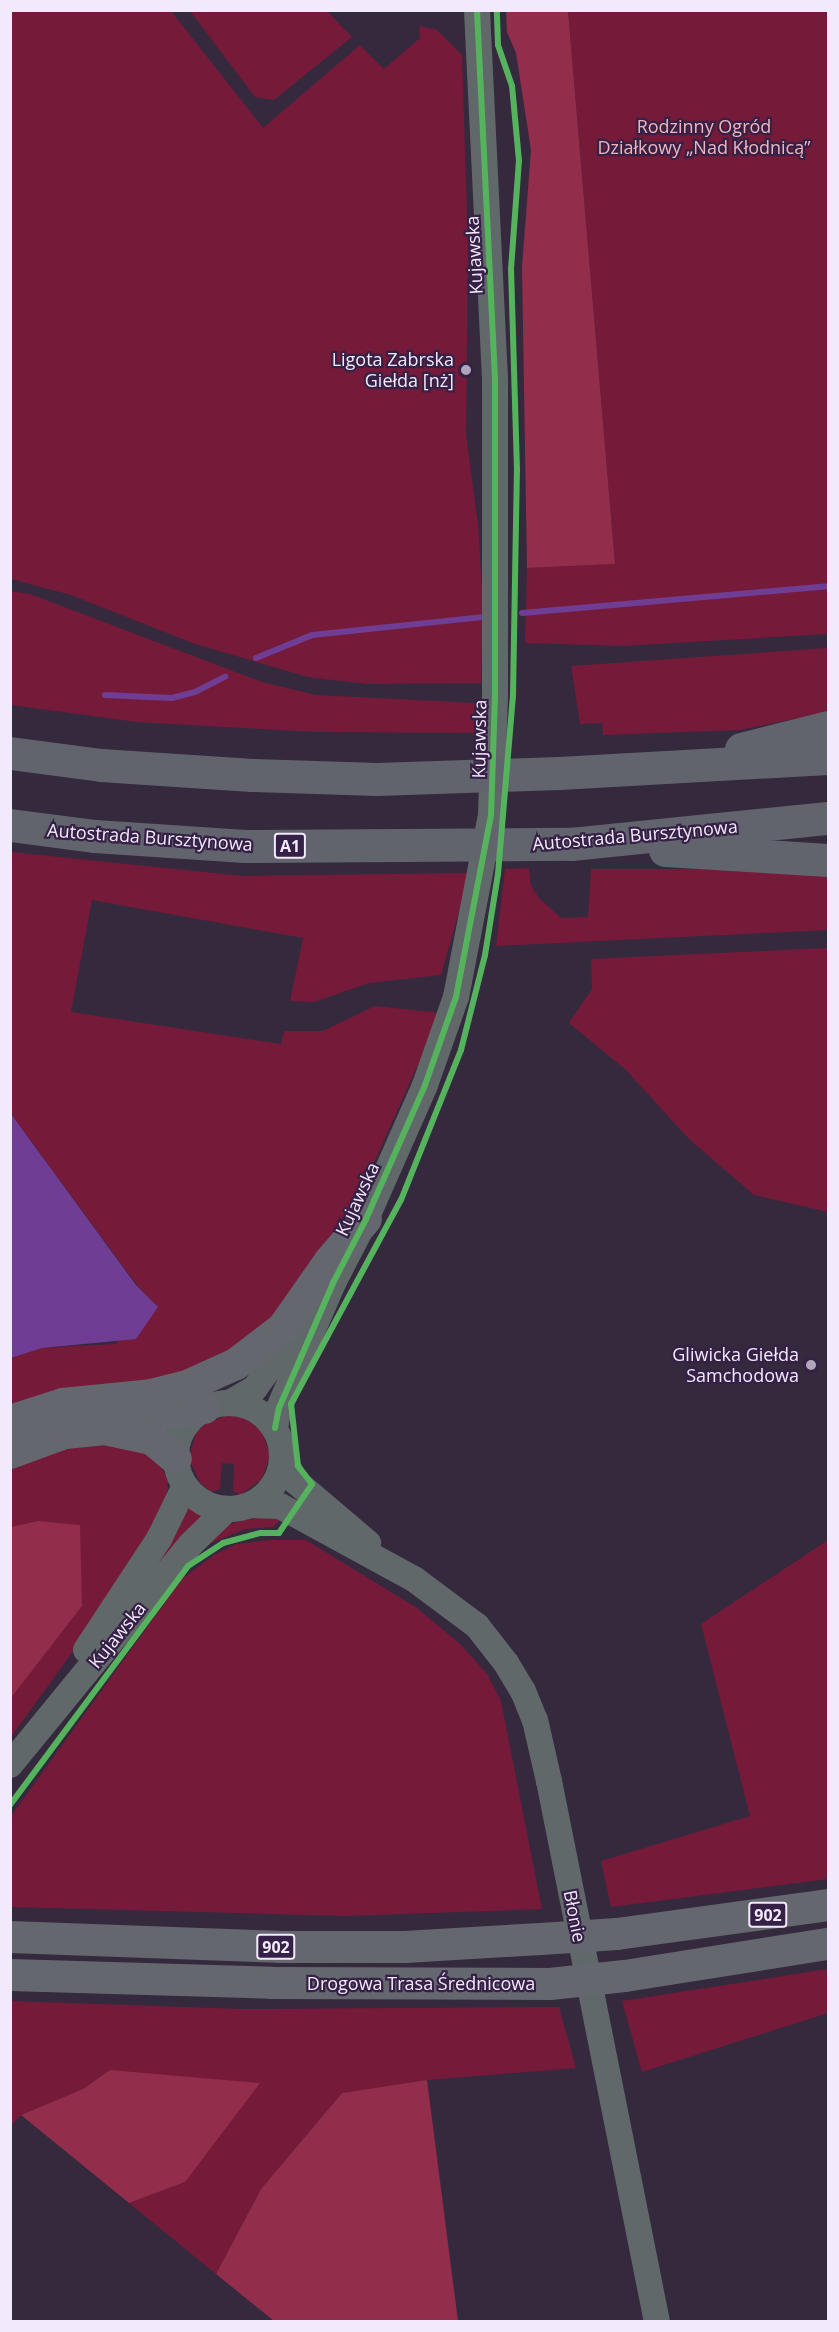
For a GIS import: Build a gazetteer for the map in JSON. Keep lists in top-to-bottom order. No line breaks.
{"streets":{"highway":["Autostrada Bursztynowa","A1"],"main road":["902","Drogowa Trasa Średnicowa"],"street":["Kujawska","Błonie"]},"crossings":[["Kujawska","Błonie"]],"parks":["Rodzinny Ogród Działkowy „Nad Kłodnicą”"],"places":["Ligota Zabrska Giełda [nż]","Gliwicka Giełda Samchodowa"]}
